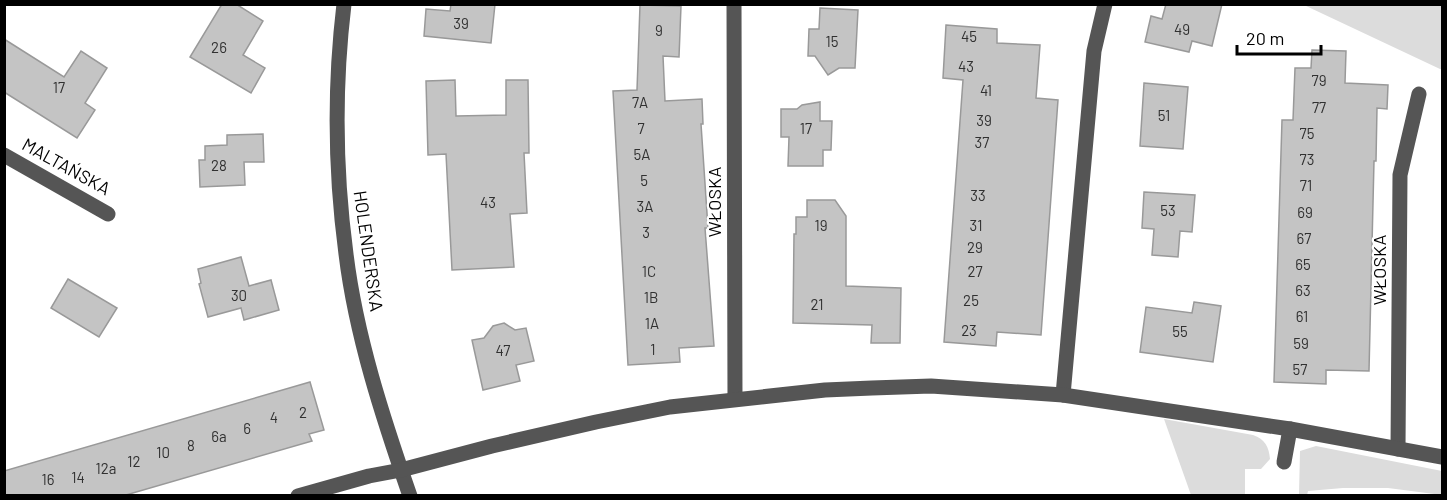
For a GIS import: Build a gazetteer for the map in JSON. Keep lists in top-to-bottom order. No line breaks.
{"streets":{"street":["MALTAŃSKA","WŁOSKA","HOLENDERSKA"]},"house_numbers":["39","49","9","45","15","26","43","79","17","41","7A","77","51","39","7","17","75","37","5A","73","28","5","71","33","43","3A","53","69","19","31","3","67","29","65","1C","27","63","30","1B","25","21","61","1A","23","55","59","1","47","57","2","4","6","6a","8","10","12","12a","14","16"],"scale_bar":"20 m"}
